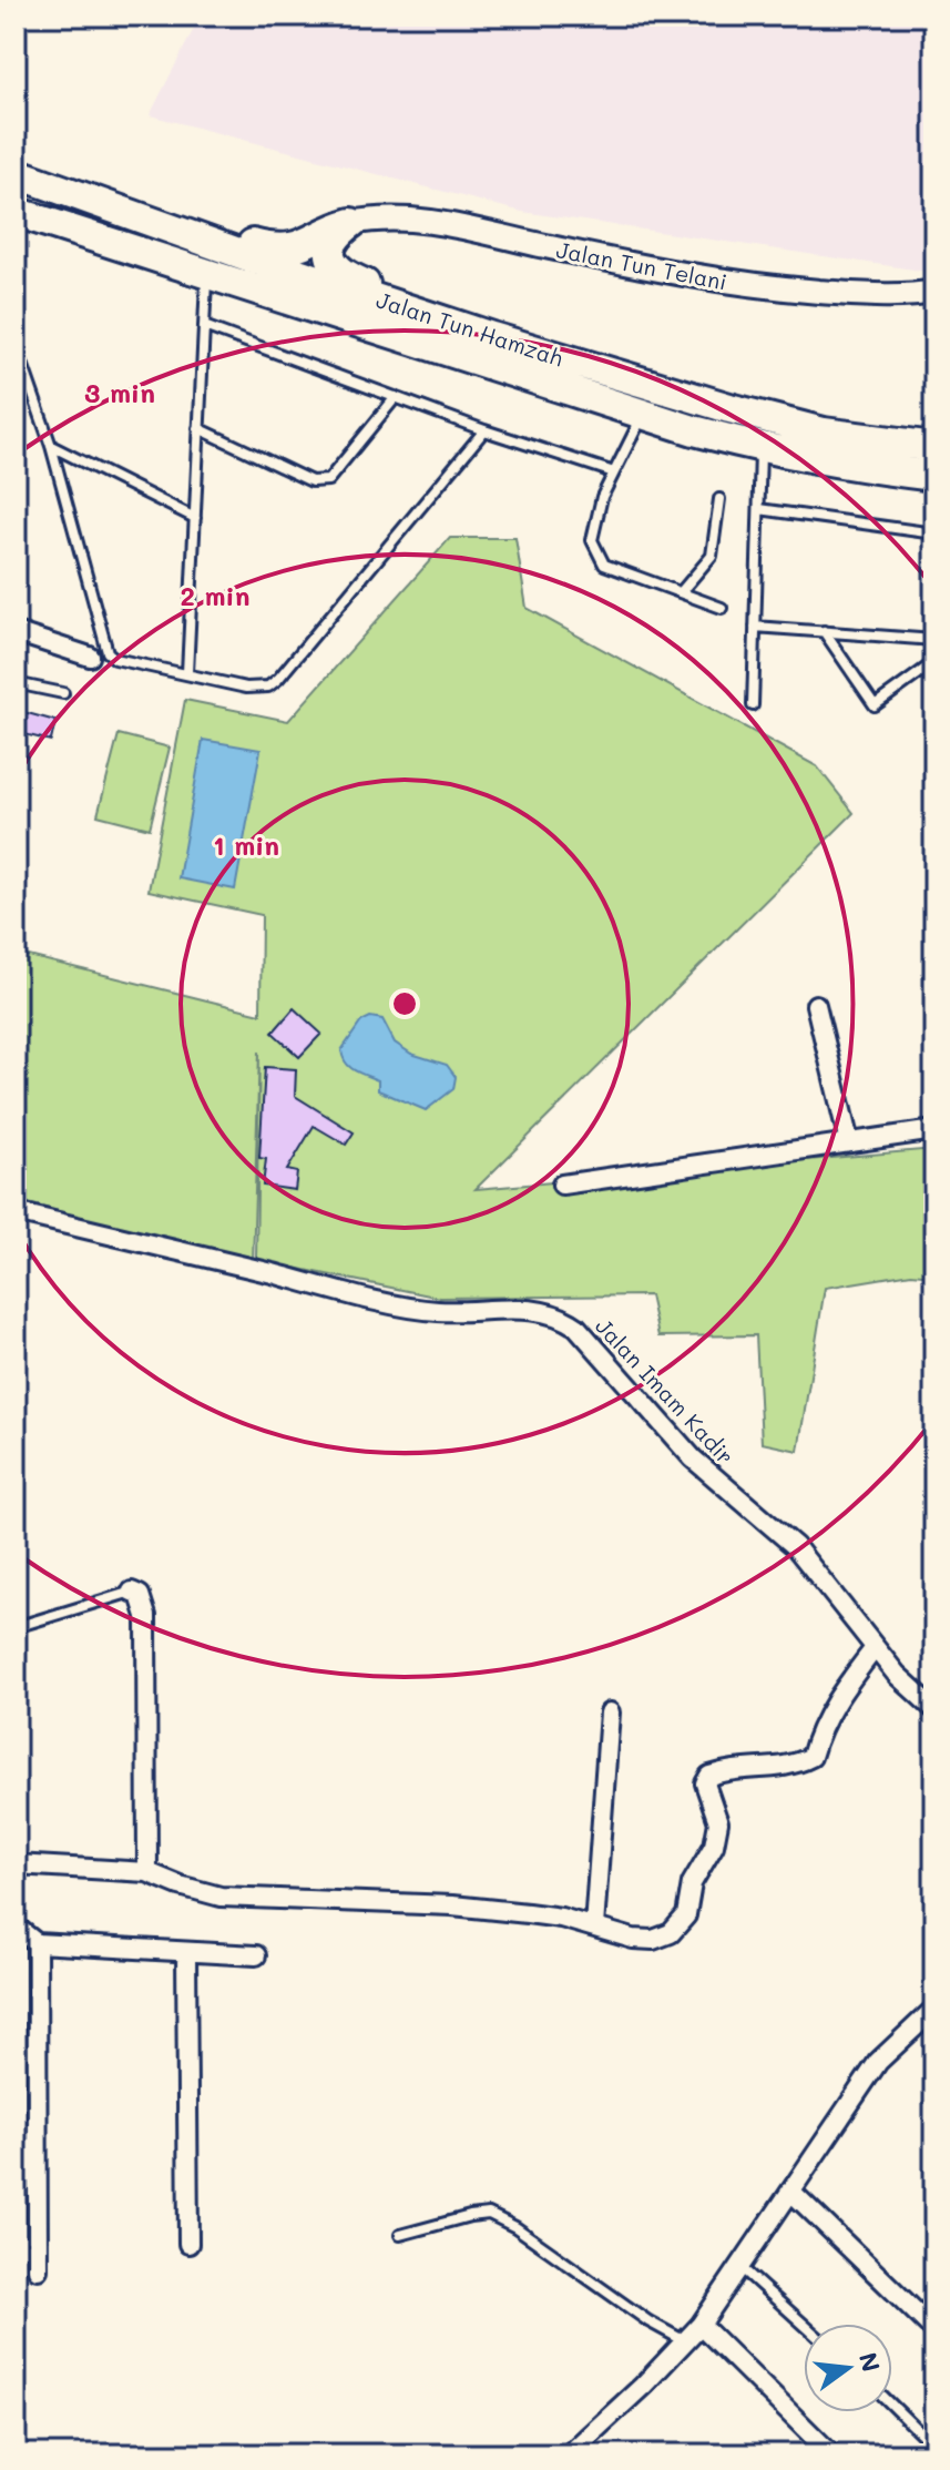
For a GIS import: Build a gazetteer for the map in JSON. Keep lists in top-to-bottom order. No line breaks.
{"streets":{"main road":["Jalan Tun Hamzah"],"street":["Jalan Tun Telani","Jalan Imam Kadir"]},"north":"right","rings":["3 min","2 min","1 min"]}
